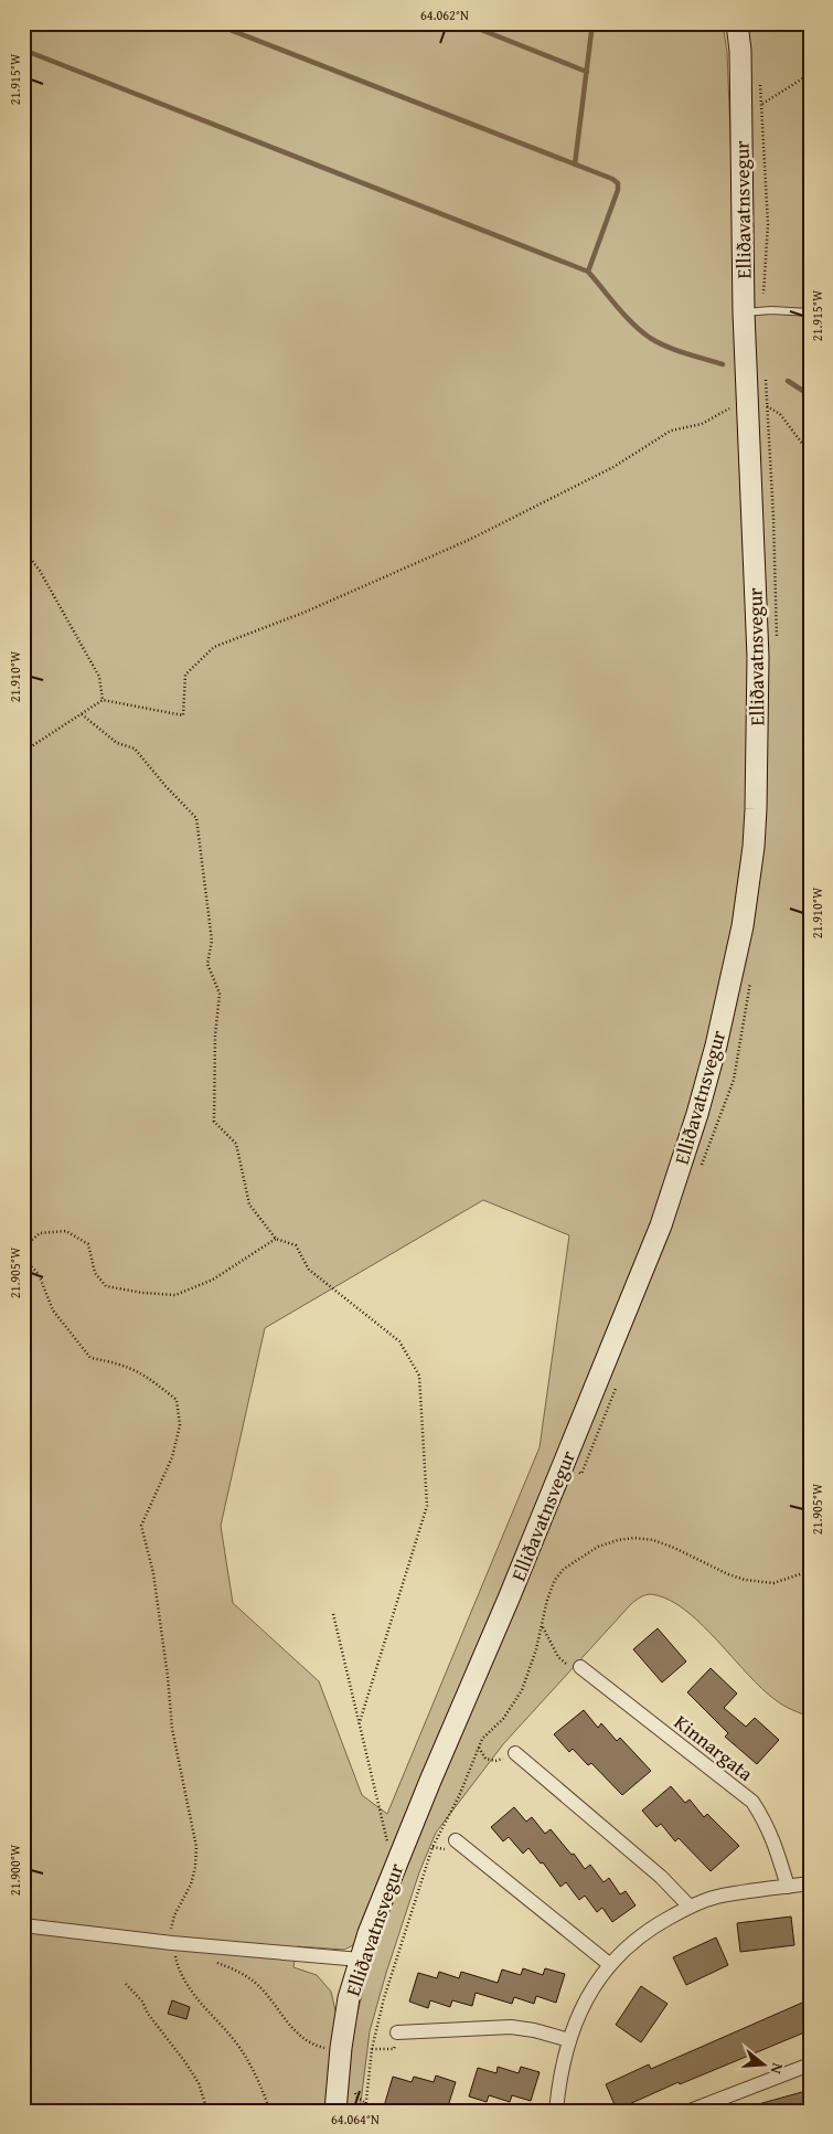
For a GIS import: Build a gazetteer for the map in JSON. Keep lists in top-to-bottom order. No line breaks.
{"streets":{"main road":["Elliðavatnsvegur"],"street":["Kinnargata"]},"north":"right","coordinates":["64.062°N","21.915°W","21.910°W","21.905°W","21.900°W","64.064°N"]}
